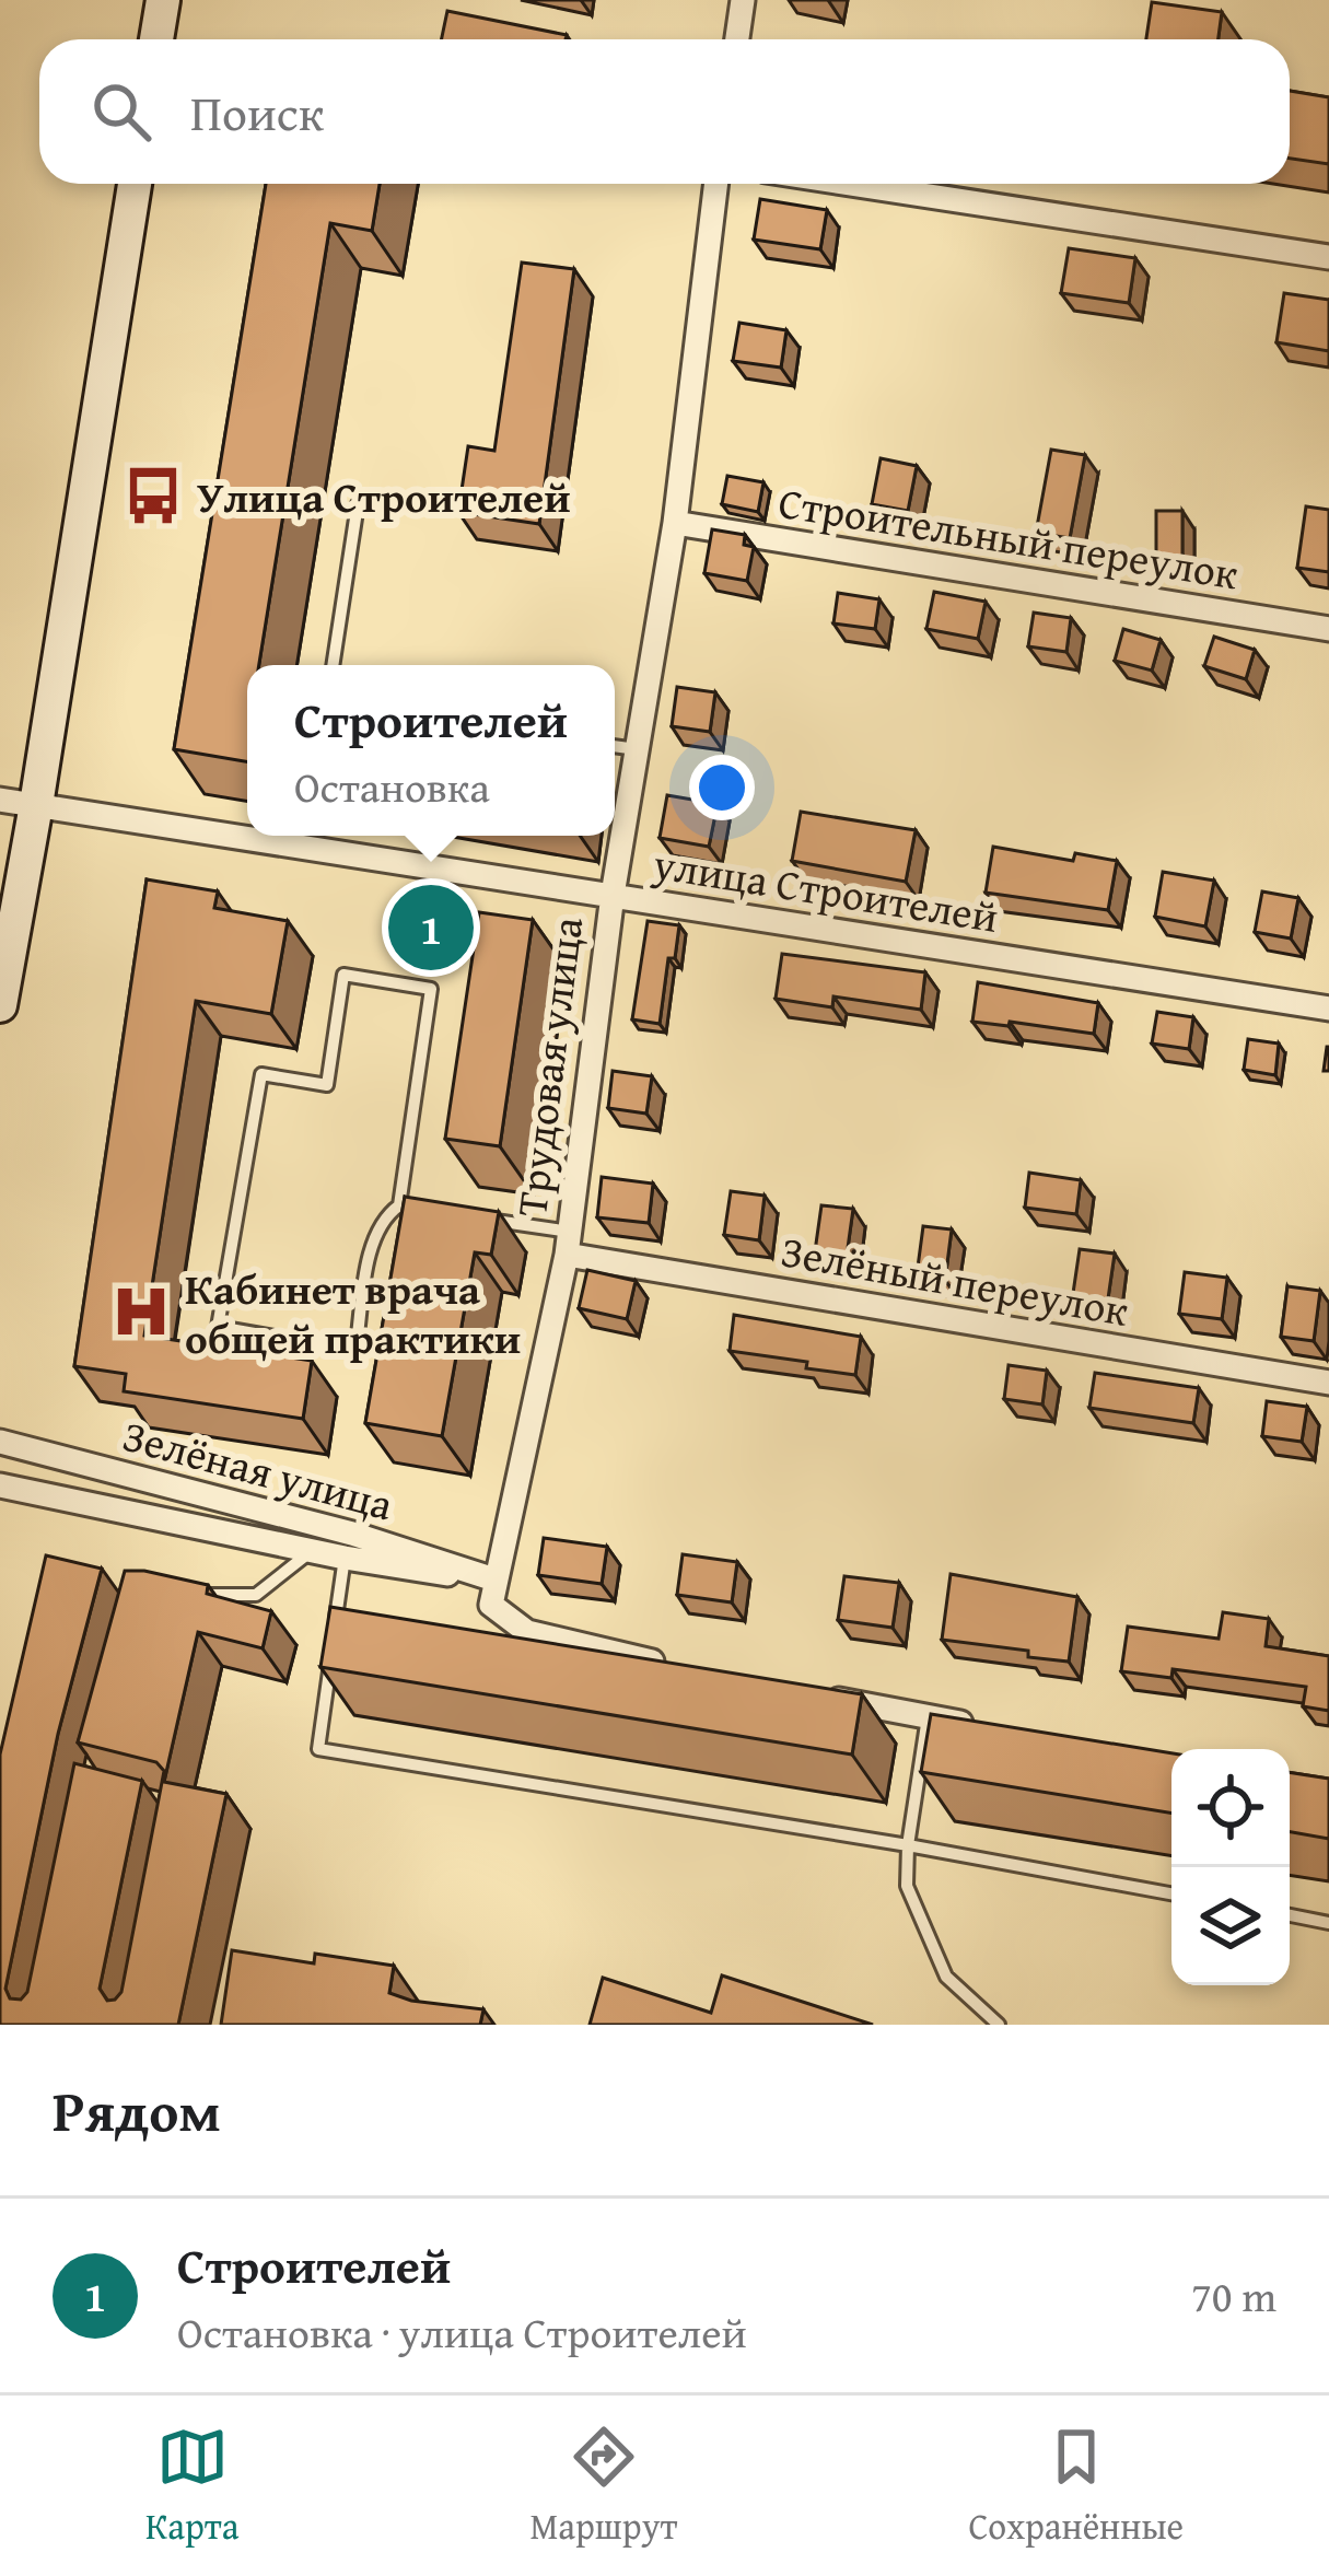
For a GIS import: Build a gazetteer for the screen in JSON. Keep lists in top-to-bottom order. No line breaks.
{"streets":{"street":["Строительный переулок","улица Строителей","Трудовая улица","Зелёный переулок","Зелёная улица"]},"crossings":[["Строительный переулок","Трудовая улица"],["улица Строителей","Трудовая улица"],["Трудовая улица","Зелёный переулок"],["Трудовая улица","Зелёная улица"]],"places":{"bus stop":["Улица Строителей"],"hospital":["Кабинет врача общей практики"]},"page":{"search":"Поиск","popup":["Строителей","Остановка"],"pins":"1","heading":"Рядом","list":[{"mark":"1","name":"Строителей","note":"Остановка · улица Строителей","value":"70 m"}],"nav":["Карта","Маршрут","Сохранённые"]}}
